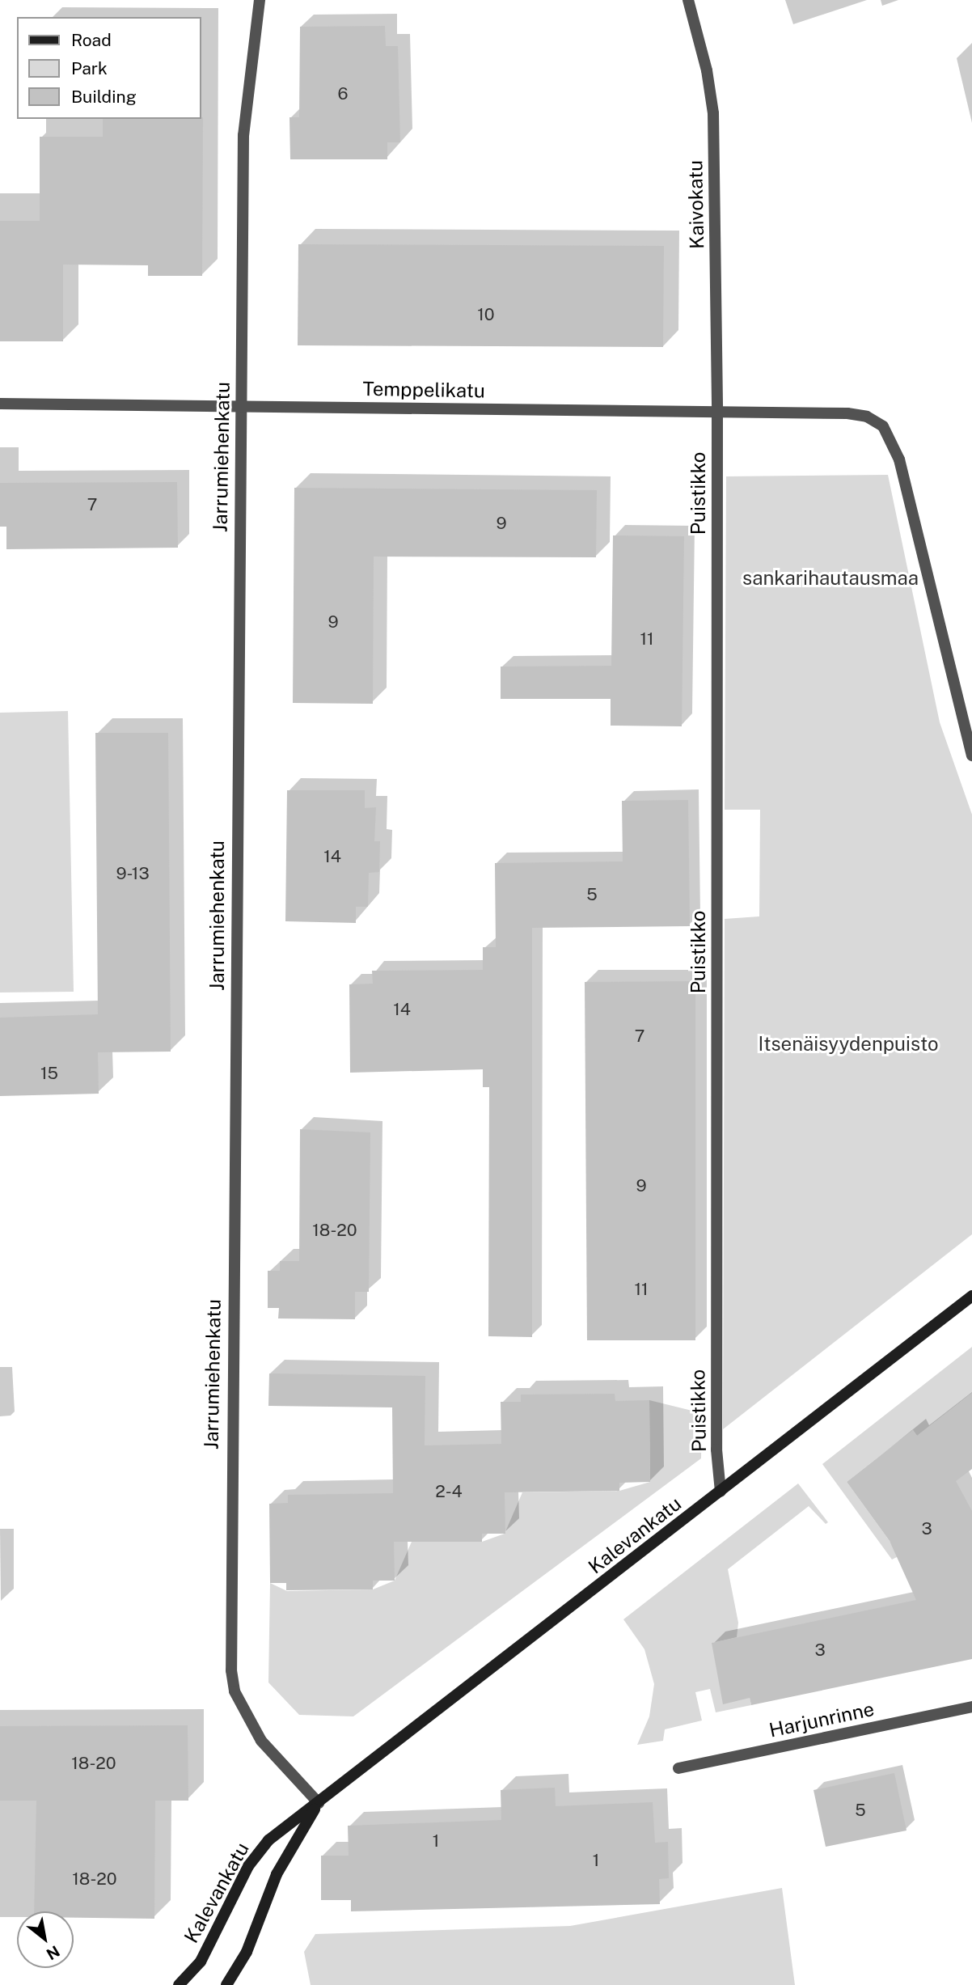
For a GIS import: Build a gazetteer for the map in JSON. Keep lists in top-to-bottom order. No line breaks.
{"streets":{"street":["Kaivokatu","Temppelikatu","Jarrumiehenkatu","Puistikko","Kalevankatu","Harjunrinne"]},"crossings":[["Kaivokatu","Temppelikatu"],["Kaivokatu","Puistikko"],["Temppelikatu","Jarrumiehenkatu"],["Temppelikatu","Puistikko"],["Jarrumiehenkatu","Kalevankatu"],["Puistikko","Kalevankatu"]],"parks":["sankarihautausmaa","Itsenäisyydenpuisto"],"house_numbers":["6","10","7","9","9","11","14","9-13","5","14","7","15","9","18-20","11","2-4","3","3","18-20","5","1","1","18-20"],"legend":["Road","Park","Building"],"north":"bottom right"}
